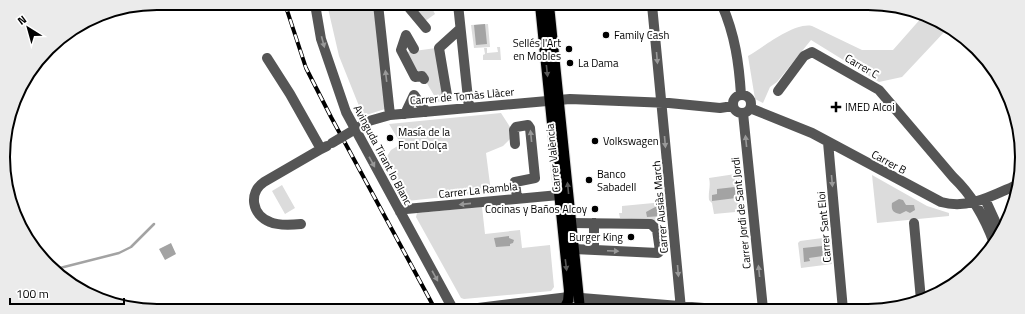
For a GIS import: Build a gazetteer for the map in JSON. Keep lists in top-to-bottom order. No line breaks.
{"streets":{"main road":["Carrer València"],"street":["Carrer C","Carrer de Tomàs Llàcer","Avinguda Tirant lo Blanc","Carrer B","Carrer La Rambla","Carrer Ausiàs March","Carrer Jordi de Sant Jordi","Carrer Sant Eloi"]},"crossings":[["Carrer C","Carrer B"],["Carrer de Tomàs Llàcer","Carrer València"],["Avinguda Tirant lo Blanc","Carrer La Rambla"],["Carrer València","Carrer La Rambla"],["Carrer B","Carrer Jordi de Sant Jordi"],["Carrer B","Carrer Sant Eloi"]],"one_way":["Carrer La Rambla","Carrer Ausiàs March","Carrer Jordi de Sant Jordi"],"places":{"other":["Family Cash","Sellés l'Art en Mobles","La Dama","Masía de la Font Dolça","Volkswagen","Banco Sabadell","Cocinas y Baños Alcoy","Burger King"],"health":["IMED Alcoi"]},"scale_bar":"100 m","north":"top left"}
